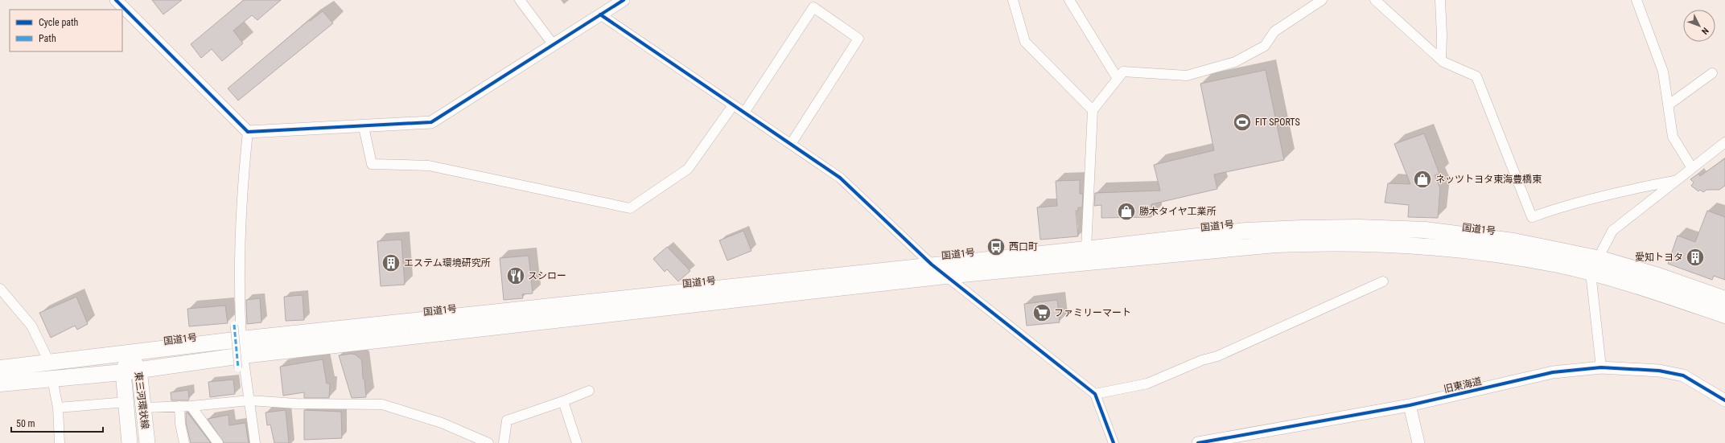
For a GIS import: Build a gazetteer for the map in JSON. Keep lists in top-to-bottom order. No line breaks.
{"streets":{"highway":["国道1号"],"main road":["東三河環状線"],"street":["旧東海道"]},"crossings":[["国道1号","東三河環状線"]],"places":{"sports":["FIT SPORTS"],"shop":["ネッツトヨタ東海豊橋東","勝木タイヤ工業所"],"bus stop":["西口町"],"building":["愛知トヨタ","エステム環境研究所"],"restaurant":["スシロー"],"supermarket":["ファミリーマート"]},"legend":["Cycle path","Path"],"scale_bar":"50 m","north":"bottom right"}
